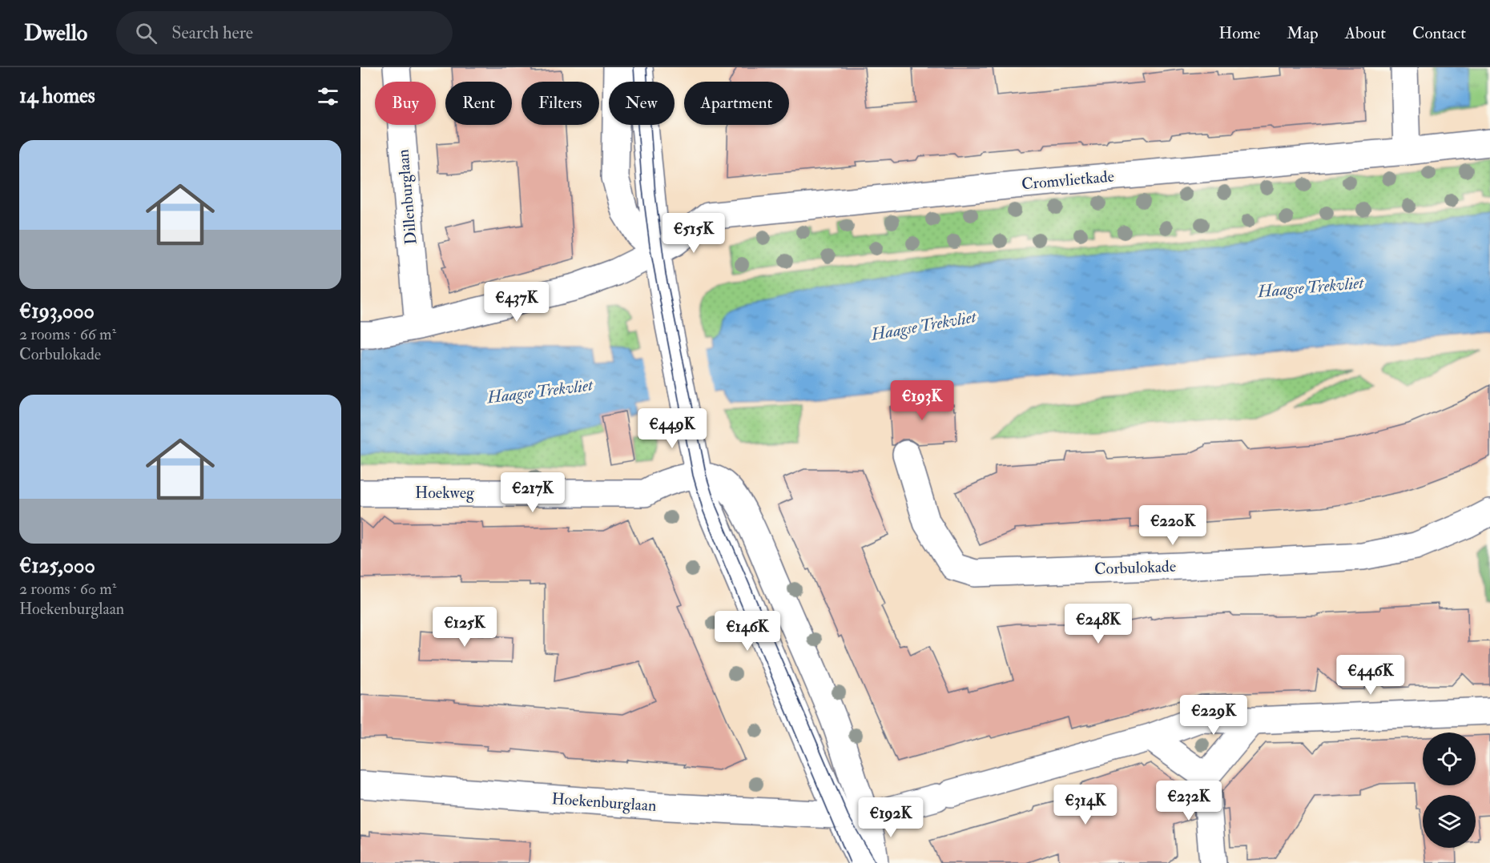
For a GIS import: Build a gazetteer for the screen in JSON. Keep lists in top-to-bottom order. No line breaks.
{"streets":{"street":["Cromvlietkade","Dillenburglaan","Hoekweg","Corbulokade","Hoekenburglaan"]},"crossings":[["Cromvlietkade","Dillenburglaan"]],"water":["Haagse Trekvliet"],"page":{"header":"Dwello","search":"Search here","nav":["Home","Map","About","Contact"],"heading":"14 homes","chip":["Buy","Rent","Filters","New","Apartment"],"list":[{"name":"€193,000","note":"2 rooms · 66 m² · Corbulokade"},{"name":"€125,000","note":"2 rooms · 60 m² · Hoekenburglaan"}],"price":["€515K","€437K","€193K","€449K","€217K","€220K","€248K","€125K","€146K","€446K","€229K","€232K","€314K","€192K"]}}
